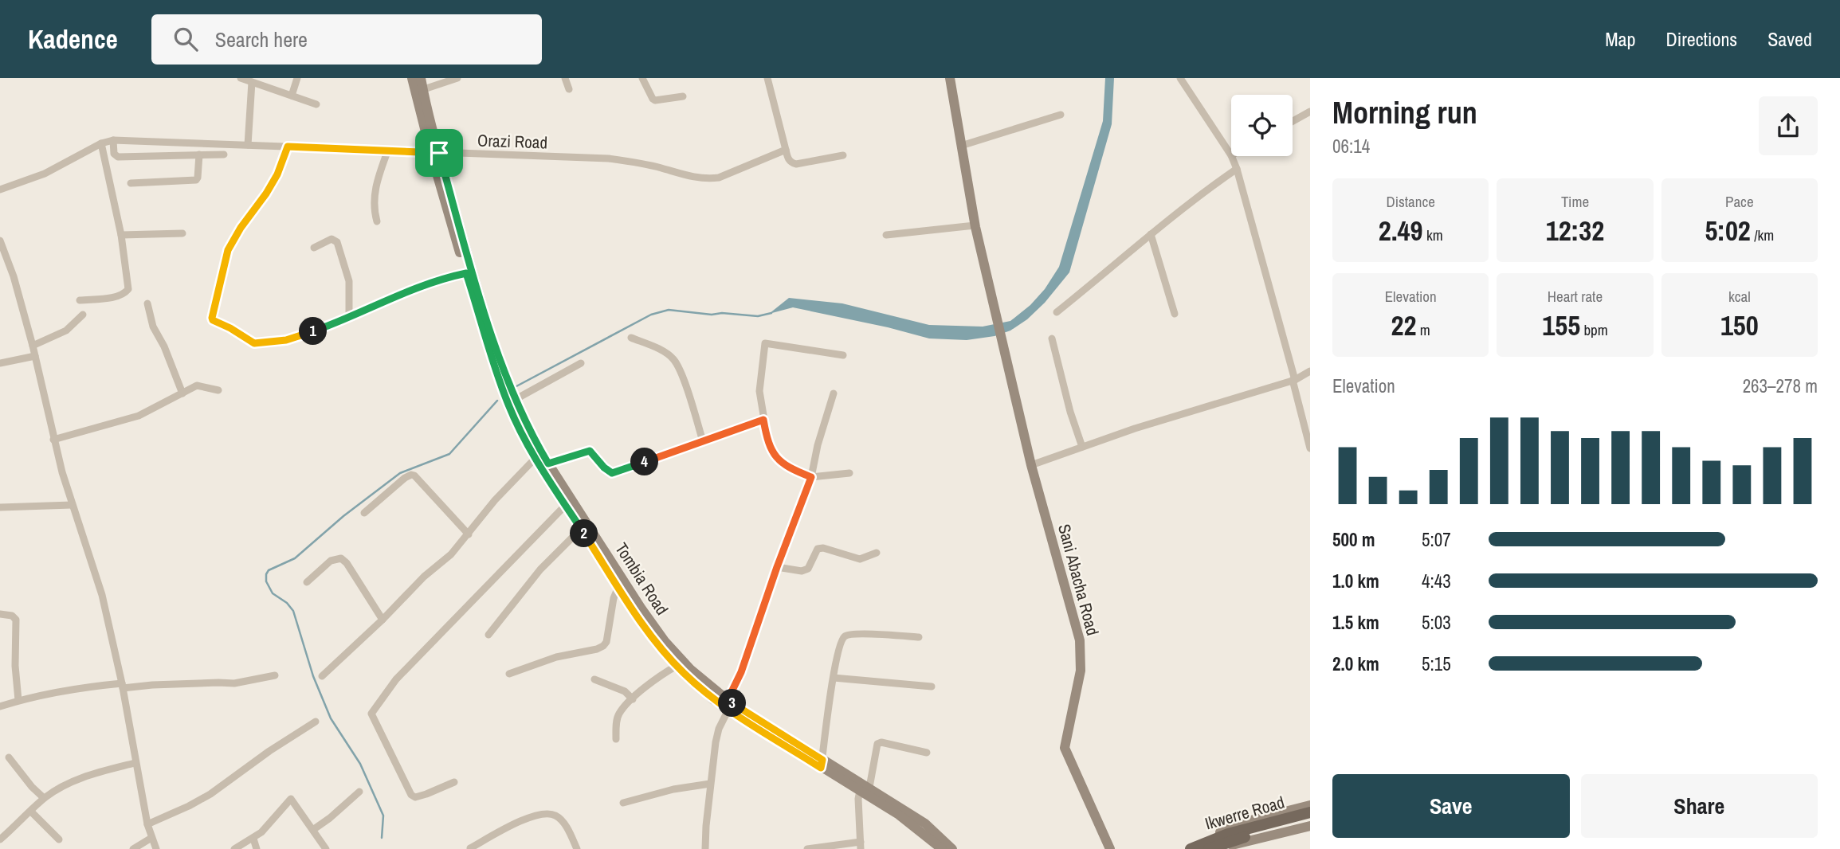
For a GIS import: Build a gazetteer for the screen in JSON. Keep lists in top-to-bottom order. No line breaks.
{"streets":{"main road":["Tombia Road","Sani Abacha Road","Ikwerre Road"],"street":["Orazi Road"]},"crossings":[["Orazi Road","Tombia Road"]],"page":{"header":"Kadence","search":"Search here","nav":["Map","Directions","Saved"],"heading":["Morning run","06:14"],"stats":[["Distance","2.49 km"],["Time","12:32"],["Pace","5:02 /km"],["Elevation","22 m"],["Heart rate","155 bpm"],["kcal","150"]],"pins":["1","4","2","3"],"chart":["Elevation","263–278 m"],"list":[{"name":"500 m","note":"5:07"},{"name":"1.0 km","note":"4:43"},{"name":"1.5 km","note":"5:03"},{"name":"2.0 km","note":"5:15"}],"buttons":["Save","Share"]}}
